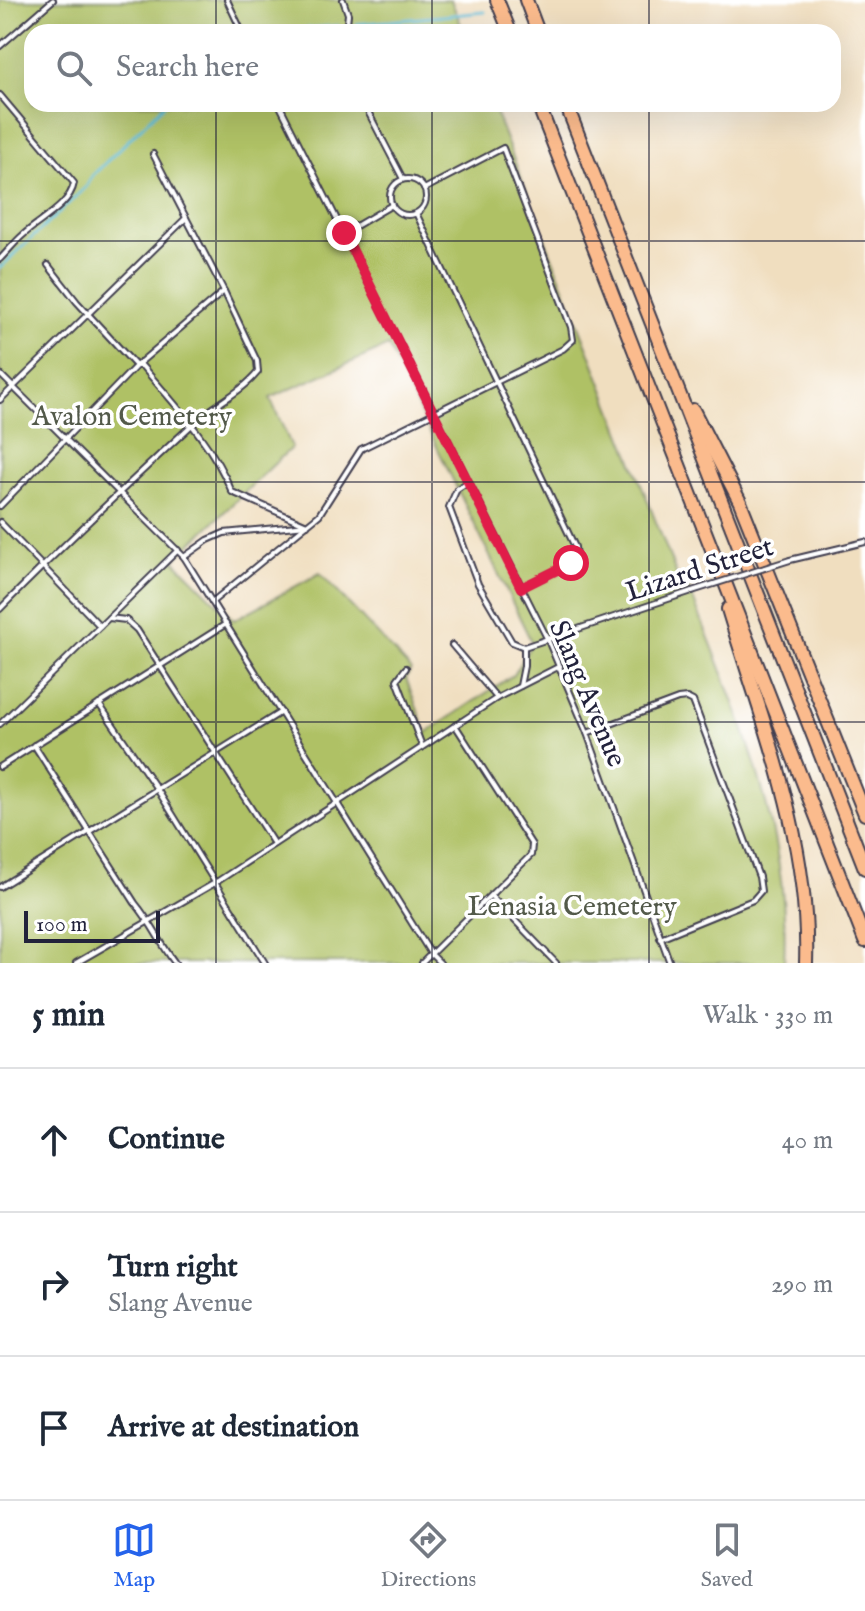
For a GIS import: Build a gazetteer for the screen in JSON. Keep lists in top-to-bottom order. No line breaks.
{"streets":{"lane":["Lizard Street","Slang Avenue"]},"crossings":[["Lizard Street","Slang Avenue"]],"parks":["Avalon Cemetery","Lenasia Cemetery"],"scale_bar":"100 m","page":{"search":"Search here","scale":"100 m","heading":["5 min","Walk · 330 m"],"list":[["Continue","40 m"],["Turn right","Slang Avenue","290 m"],"Arrive at destination"],"nav":["Map","Directions","Saved"]}}
